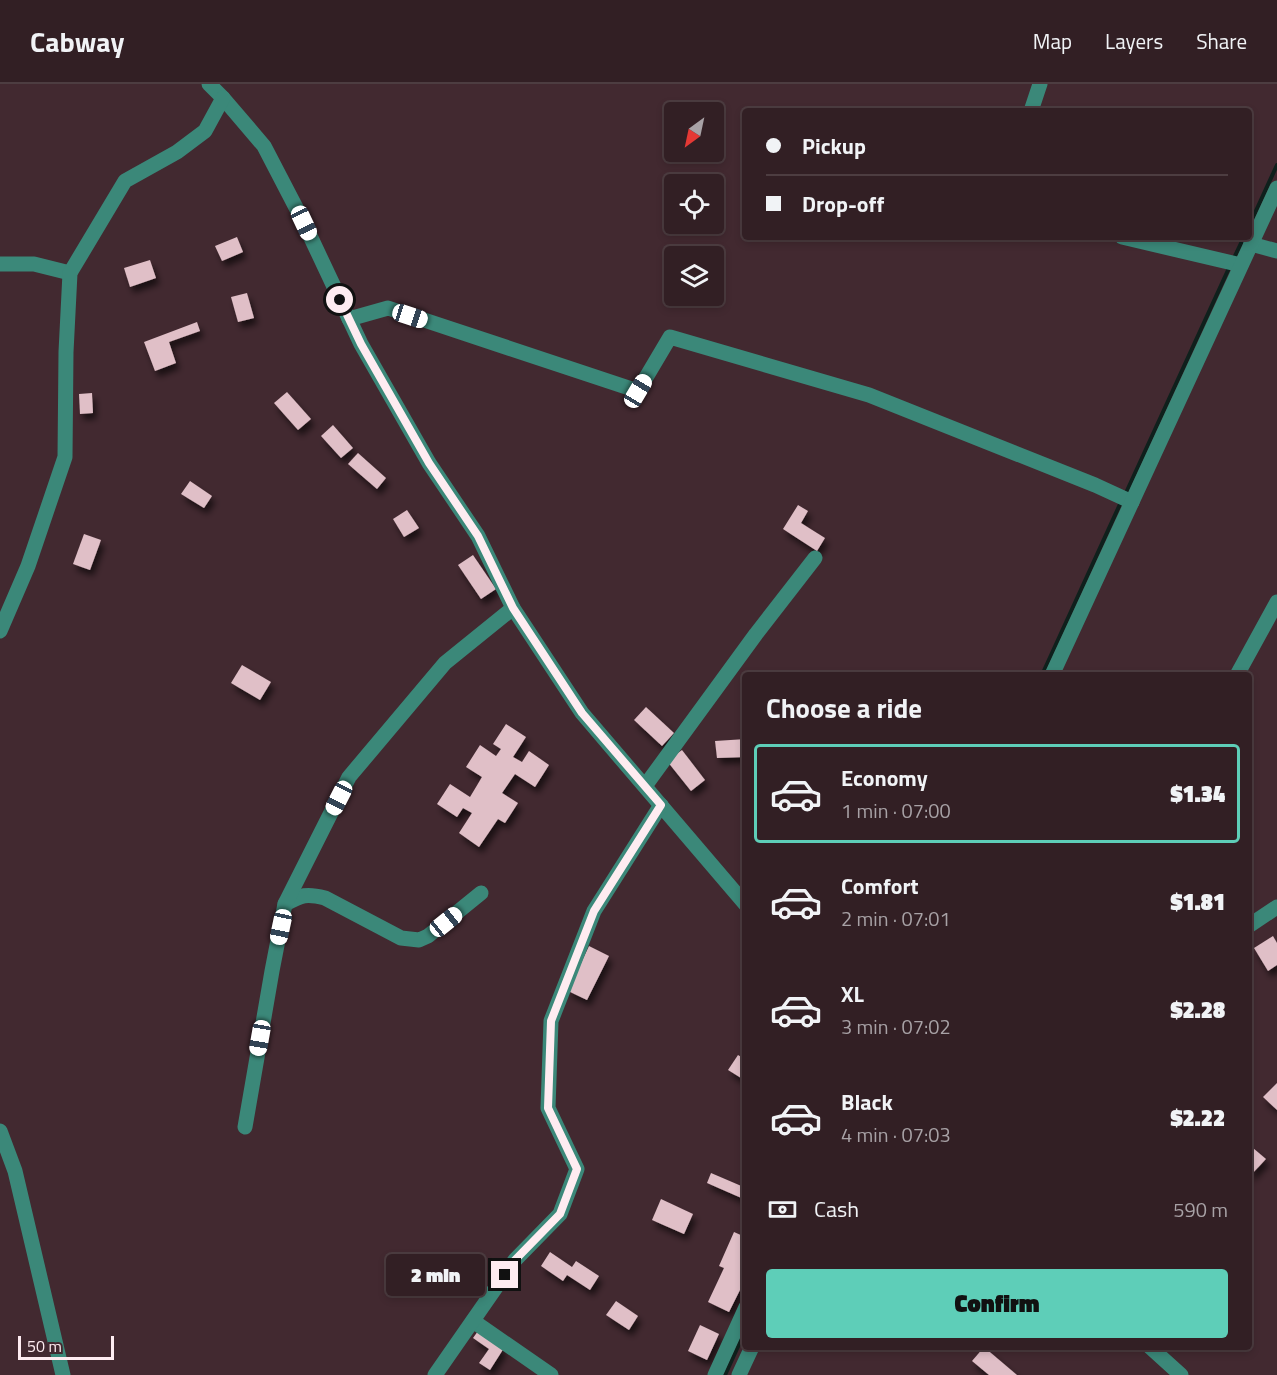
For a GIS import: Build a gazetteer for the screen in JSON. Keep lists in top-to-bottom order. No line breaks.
{"scale_bar":"50 m","north":"bottom left","page":{"header":"Cabway","nav":["Map","Layers","Share"],"banner":["Pickup","Drop-off"],"heading":"Choose a ride","list":[{"name":"Economy","note":"1 min · 07:00","value":"$1.34"},{"name":"Comfort","note":"2 min · 07:01","value":"$1.81"},{"name":"XL","note":"3 min · 07:02","value":"$2.28"},{"name":"Black","note":"4 min · 07:03","value":"$2.22"}],"pay":["Cash","590 m"],"bubble":"2 min","buttons":"Confirm","scale":"50 m"}}
